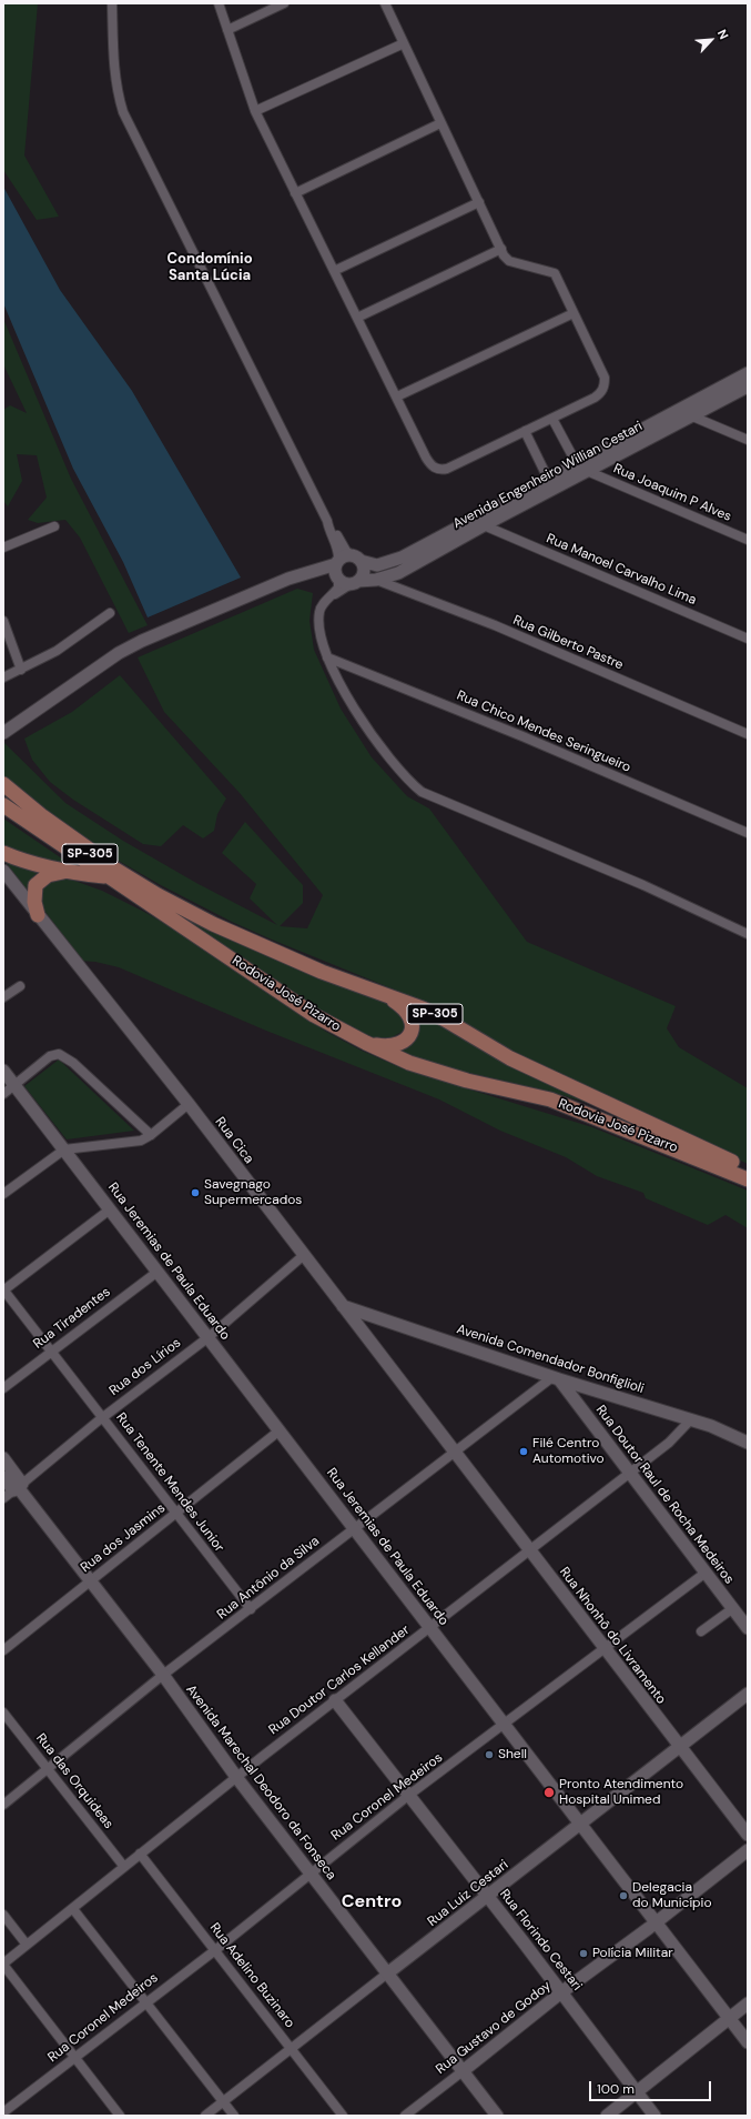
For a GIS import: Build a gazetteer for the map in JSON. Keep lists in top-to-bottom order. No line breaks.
{"streets":{"main road":["SP-305","Rodovia José Pizarro"],"street":["Avenida Engenheiro Willian Cestari","Rua Joaquim P Alves","Rua Manoel Carvalho Lima","Rua Gilberto Pastre","Rua Chico Mendes Seringueiro","Rua Cica","Rua Jeremias de Paula Eduardo","Rua Tiradentes","Avenida Comendador Bonfiglioli","Rua dos Lírios","Rua Tenente Mendes Junior","Rua Doutor Raul de Rocha Medeiros","Rua dos Jasmins","Rua Antônio da Silva","Rua Nhonhô do Livramento","Rua Doutor Carlos Kellander","Rua das Orquideas","Avenida Marechal Deodoro da Fonseca","Rua Coronel Medeiros","Rua Luiz Cestari","Rua Florindo Cestari","Rua Adelino Buzinaro","Rua Gustavo de Godoy"]},"crossings":[["Avenida Engenheiro Willian Cestari","Rua Joaquim P Alves"],["Avenida Engenheiro Willian Cestari","Rua Manoel Carvalho Lima"],["Avenida Engenheiro Willian Cestari","Rua Gilberto Pastre"],["Rua Cica","Avenida Comendador Bonfiglioli"],["Rua Cica","Rua dos Lírios"],["Rua Cica","Rua Antônio da Silva"],["Rua Cica","Rua Nhonhô do Livramento"],["Rua Jeremias de Paula Eduardo","Rua Tiradentes"],["Rua Jeremias de Paula Eduardo","Rua dos Lírios"],["Rua Jeremias de Paula Eduardo","Rua dos Jasmins"],["Rua Jeremias de Paula Eduardo","Rua Antônio da Silva"],["Rua Jeremias de Paula Eduardo","Rua Doutor Carlos Kellander"],["Rua Jeremias de Paula Eduardo","Rua Coronel Medeiros"],["Rua Jeremias de Paula Eduardo","Rua Luiz Cestari"],["Rua Jeremias de Paula Eduardo","Rua Gustavo de Godoy"],["Rua Tiradentes","Rua Tenente Mendes Junior"],["Avenida Comendador Bonfiglioli","Rua Doutor Raul de Rocha Medeiros"],["Avenida Comendador Bonfiglioli","Rua Antônio da Silva"],["Avenida Comendador Bonfiglioli","Rua Doutor Carlos Kellander"],["Rua dos Lírios","Rua Tenente Mendes Junior"],["Rua dos Lírios","Avenida Marechal Deodoro da Fonseca"],["Rua Tenente Mendes Junior","Rua dos Jasmins"],["Rua Tenente Mendes Junior","Rua Antônio da Silva"],["Rua Doutor Raul de Rocha Medeiros","Rua Antônio da Silva"],["Rua Doutor Raul de Rocha Medeiros","Rua Doutor Carlos Kellander"],["Rua Doutor Raul de Rocha Medeiros","Rua Coronel Medeiros"],["Rua dos Jasmins","Avenida Marechal Deodoro da Fonseca"],["Rua Antônio da Silva","Rua Nhonhô do Livramento"],["Rua Antônio da Silva","Rua das Orquideas"],["Rua Antônio da Silva","Avenida Marechal Deodoro da Fonseca"],["Rua Nhonhô do Livramento","Rua Doutor Carlos Kellander"],["Rua Nhonhô do Livramento","Rua Coronel Medeiros"],["Rua Nhonhô do Livramento","Rua Luiz Cestari"],["Rua Doutor Carlos Kellander","Rua das Orquideas"],["Rua Doutor Carlos Kellander","Avenida Marechal Deodoro da Fonseca"],["Rua Doutor Carlos Kellander","Rua Florindo Cestari"],["Rua Doutor Carlos Kellander","Rua Adelino Buzinaro"],["Avenida Marechal Deodoro da Fonseca","Rua Coronel Medeiros"],["Avenida Marechal Deodoro da Fonseca","Rua Luiz Cestari"],["Avenida Marechal Deodoro da Fonseca","Rua Gustavo de Godoy"],["Rua Coronel Medeiros","Rua Florindo Cestari"],["Rua Coronel Medeiros","Rua Adelino Buzinaro"],["Rua Luiz Cestari","Rua Florindo Cestari"],["Rua Luiz Cestari","Rua Adelino Buzinaro"],["Rua Florindo Cestari","Rua Gustavo de Godoy"]],"districts":["Condomínio Santa Lúcia","Centro"],"places":["Savegnago Supermercados","Filé Centro Automotivo","Shell","Pronto Atendimento Hospital Unimed","Delegacia do Município","Polícia Militar"],"scale_bar":"100 m","north":"top right"}
